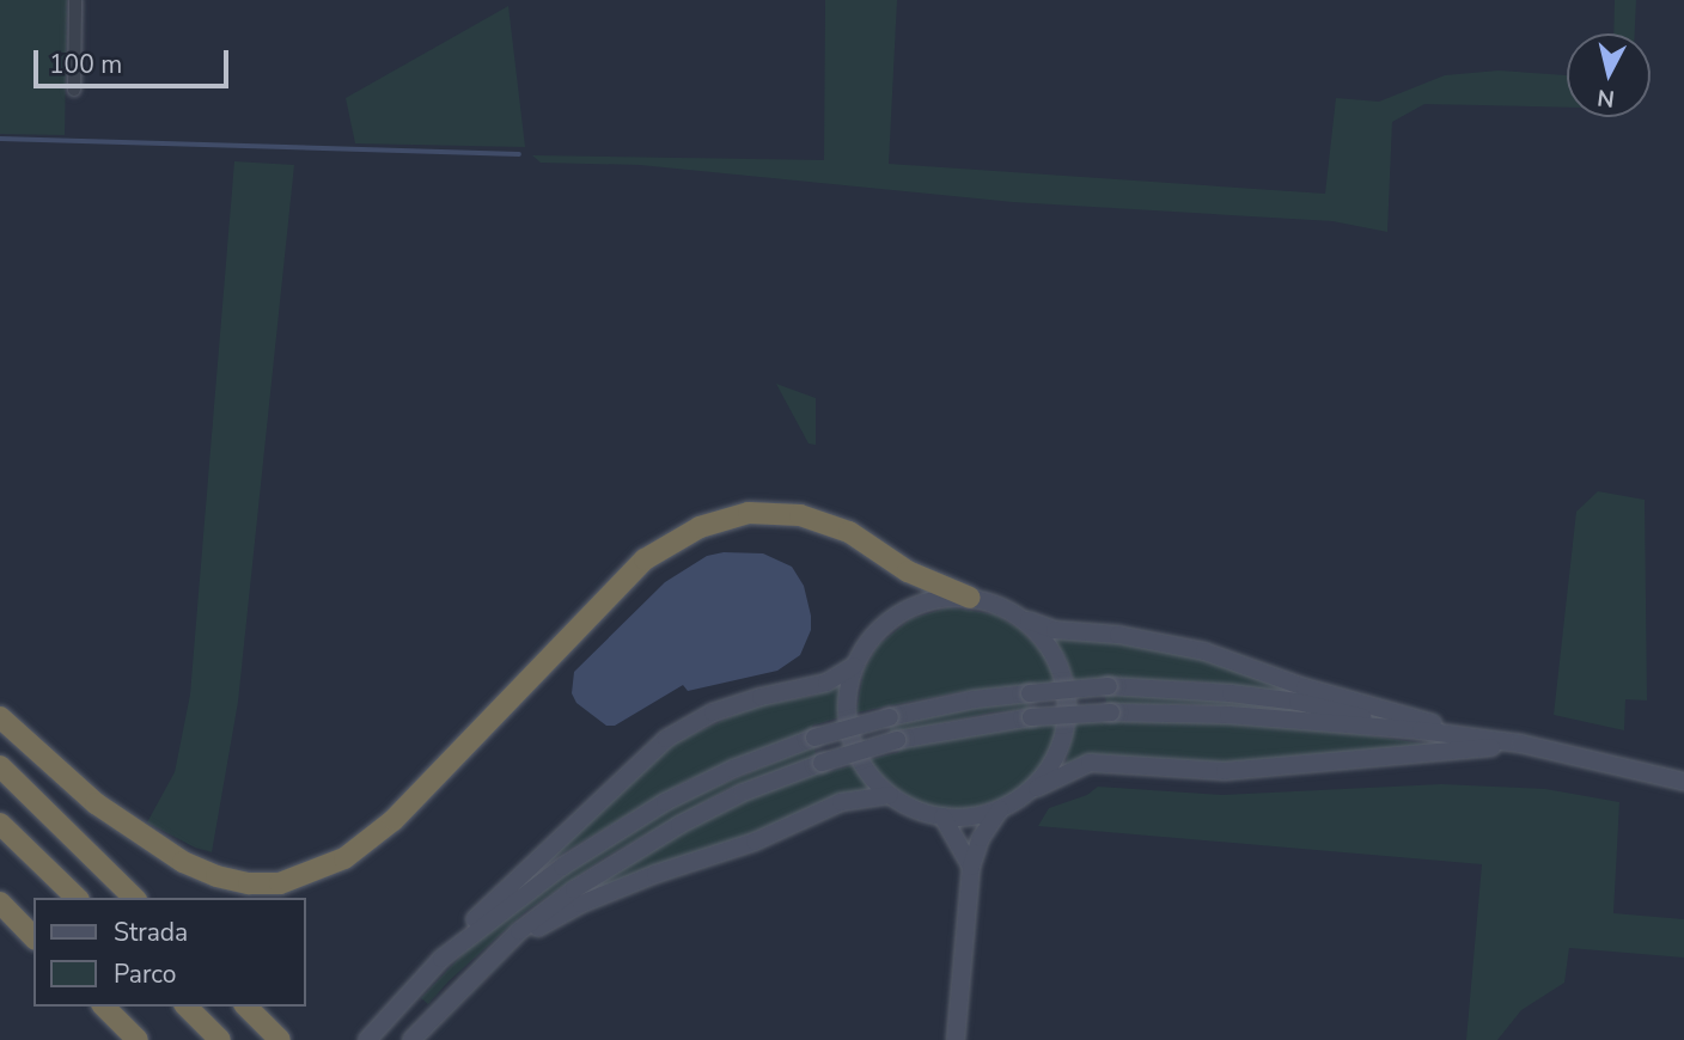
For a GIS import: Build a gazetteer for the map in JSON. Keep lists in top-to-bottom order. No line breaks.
{"legend":["Strada","Parco"],"scale_bar":"100 m","north":"bottom"}
